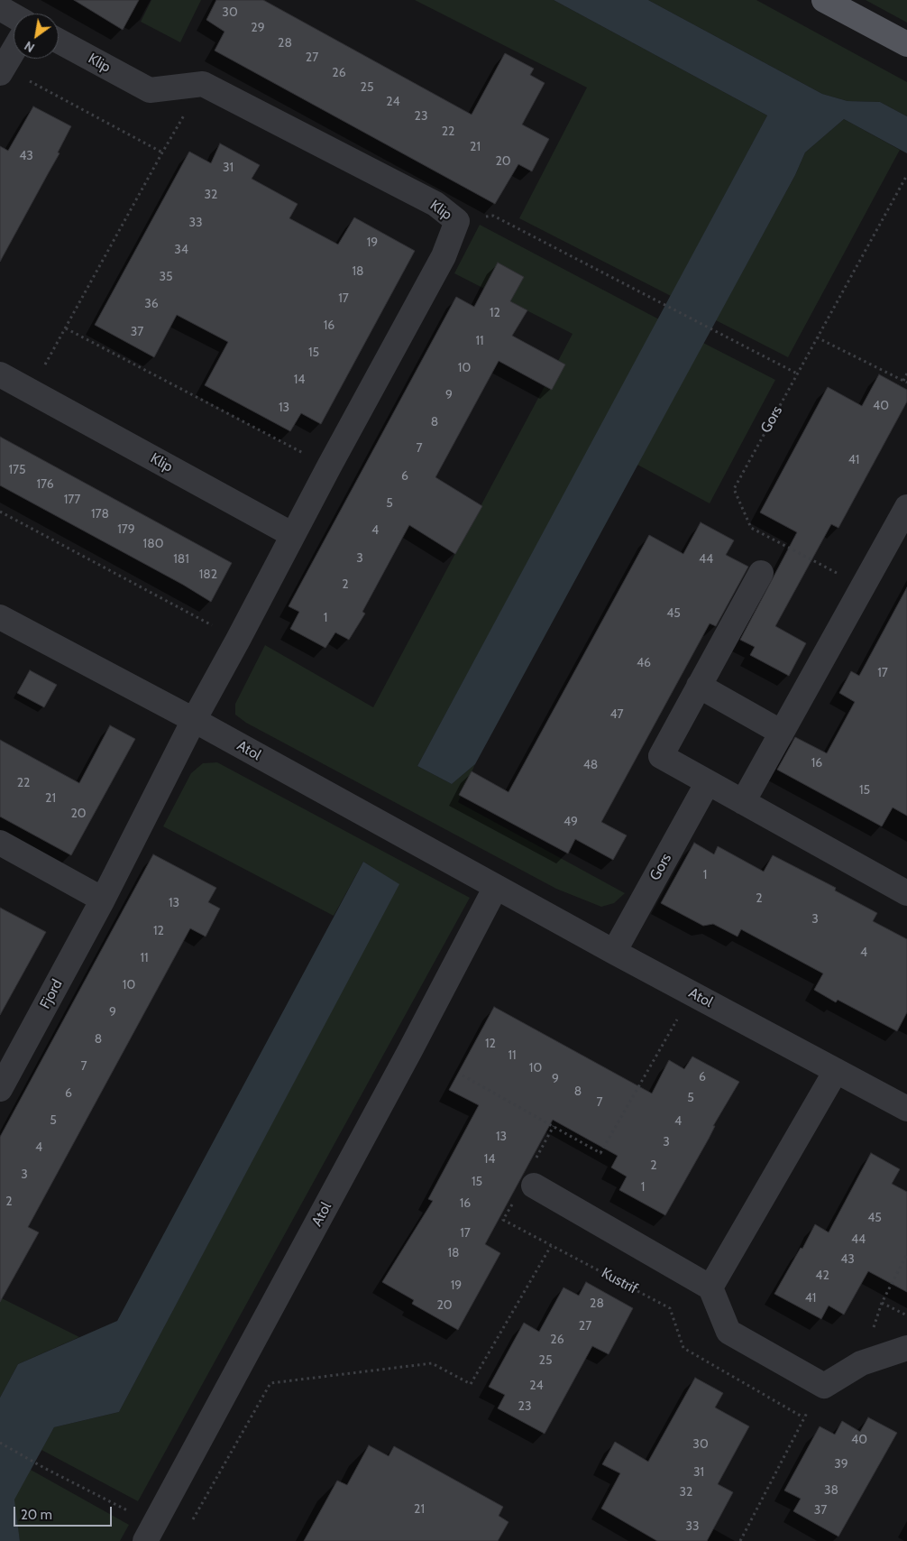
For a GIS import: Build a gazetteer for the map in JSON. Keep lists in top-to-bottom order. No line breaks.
{"streets":{"street":["Klip","Gors","Atol","Fjord"],"path":["Kustrif"]},"crossings":[["Klip","Atol"],["Klip","Fjord"],["Gors","Atol"],["Atol","Fjord"]],"house_numbers":["30","29","28","27","26","25","24","23","22","21","43","20","31","32","33","19","34","18","35","17","36","12","16","37","11","15","10","14","9","40","13","8","7","41","175","6","176","177","5","178","179","4","180","3","181","44","182","2","45","1","46","17","47","16","48","22","15","21","20","49","1","2","13","3","12","4","11","10","9","8","12","11","7","10","6","9","8","6","5","7","5","4","13","3","4","14","2","3","15","1","2","16","45","17","44","18","43","42","19","41","28","20","27","26","25","24","23","40","30","39","31","38","32","21","37","33"],"scale_bar":"20 m","north":"bottom left"}
